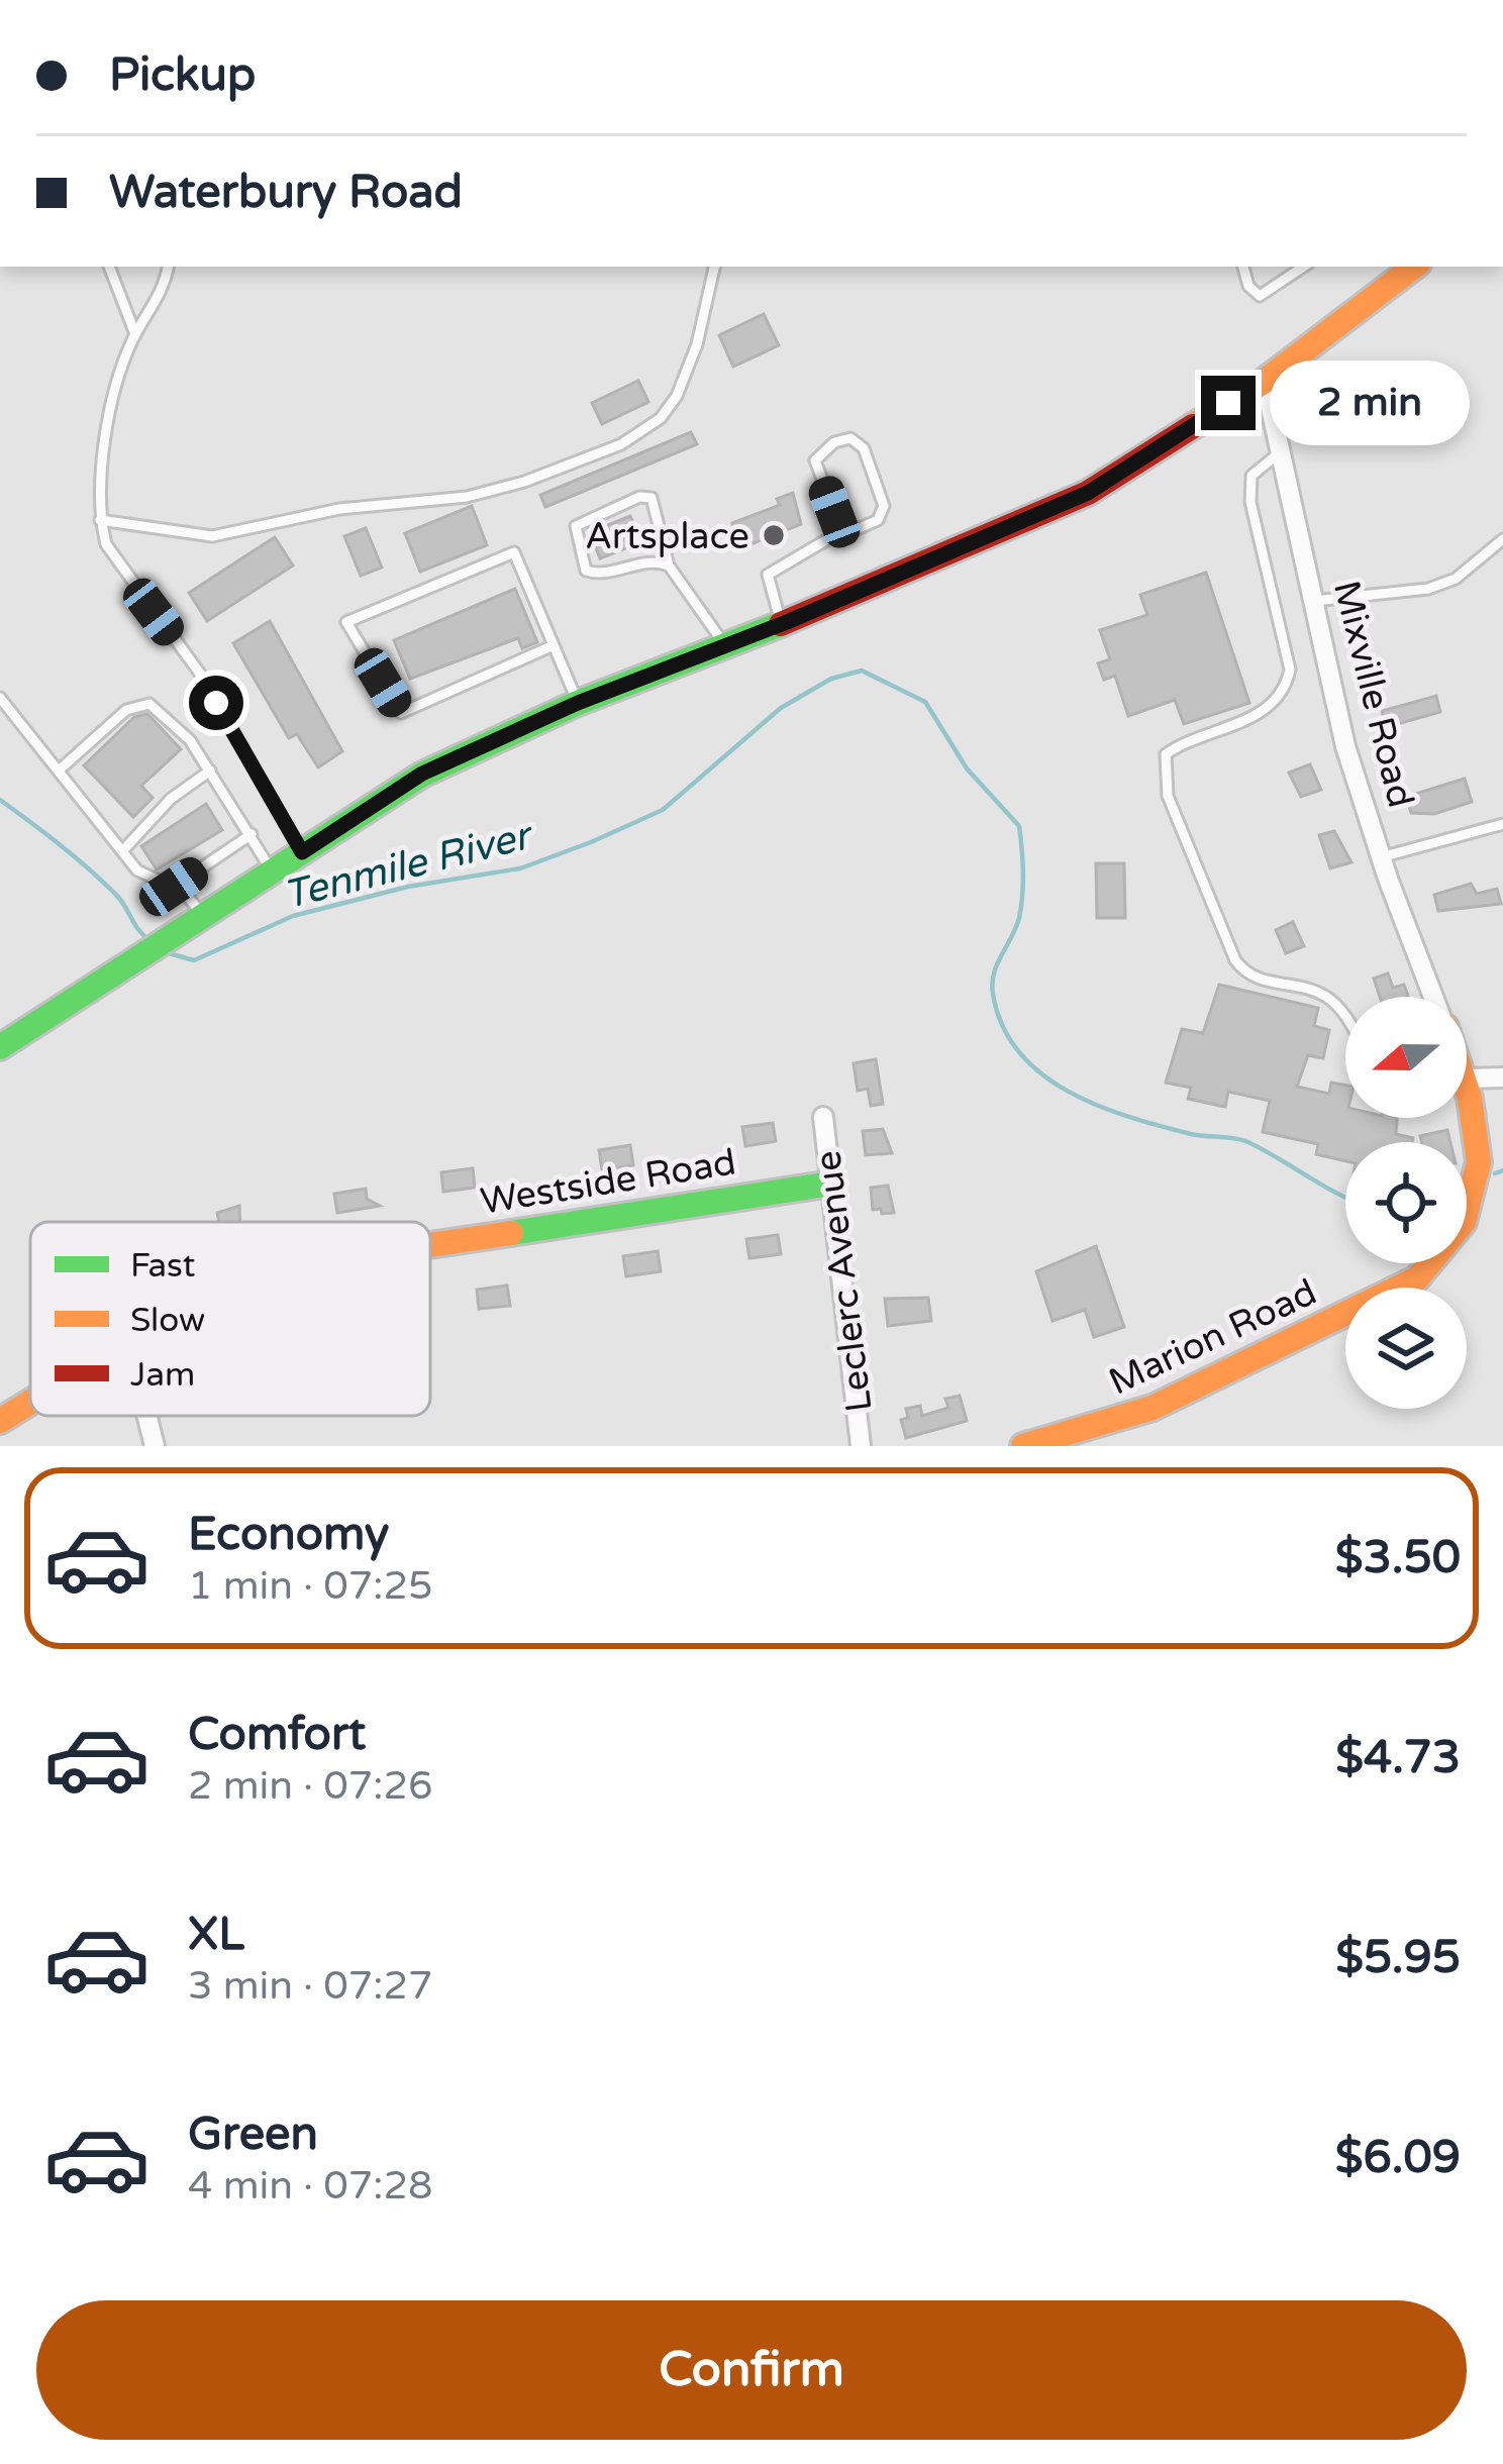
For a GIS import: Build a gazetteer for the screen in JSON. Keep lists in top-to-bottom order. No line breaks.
{"streets":{"main road":["Westside Road","Marion Road"],"street":["Mixville Road","Leclerc Avenue"]},"crossings":[["Westside Road","Leclerc Avenue"]],"water":["Tenmile River"],"places":["Artsplace"],"legend":["Fast","Slow","Jam"],"north":"left","page":{"banner":["Pickup","Waterbury Road"],"bubble":"2 min","list":[{"name":"Economy","note":"1 min · 07:25","value":"$3.50"},{"name":"Comfort","note":"2 min · 07:26","value":"$4.73"},{"name":"XL","note":"3 min · 07:27","value":"$5.95"},{"name":"Green","note":"4 min · 07:28","value":"$6.09"}],"buttons":"Confirm"}}
